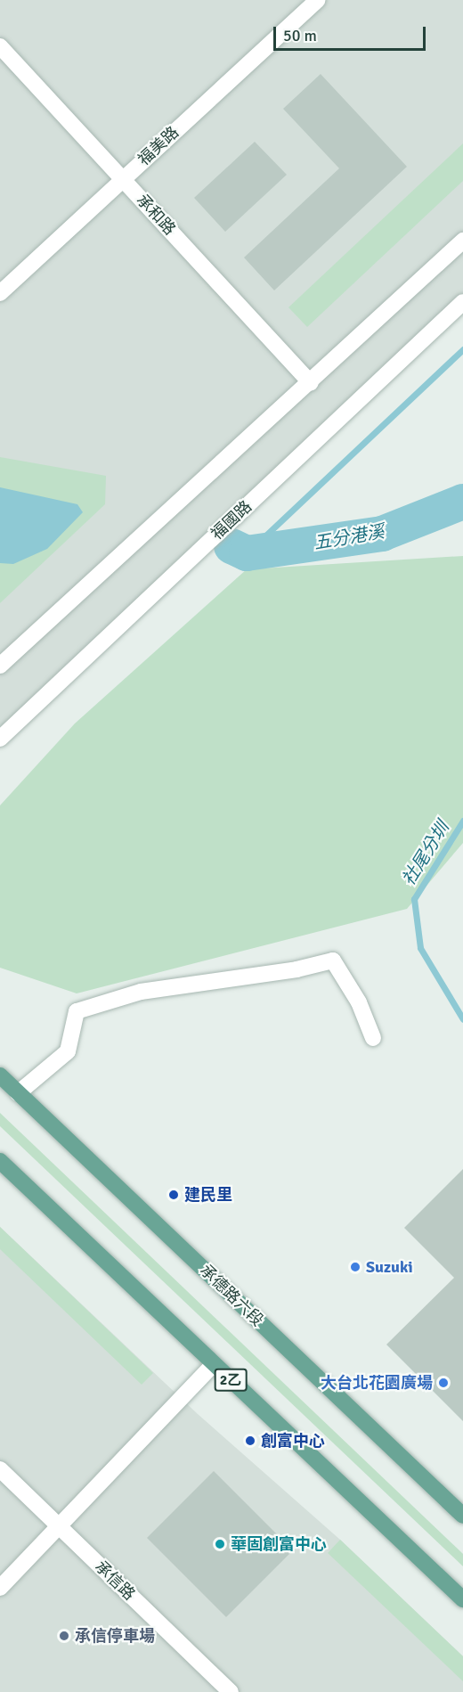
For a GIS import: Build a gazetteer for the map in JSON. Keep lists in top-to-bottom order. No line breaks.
{"streets":{"main road":["承德路六段","2乙"],"street":["福美路","承和路","福國路","承信路"]},"crossings":[["福美路","承和路"]],"water":["五分港溪","社尾分圳"],"places":["建民里","Suzuki","大台北花園廣場","創富中心","華固創富中心","承信停車場"],"scale_bar":"50 m"}
